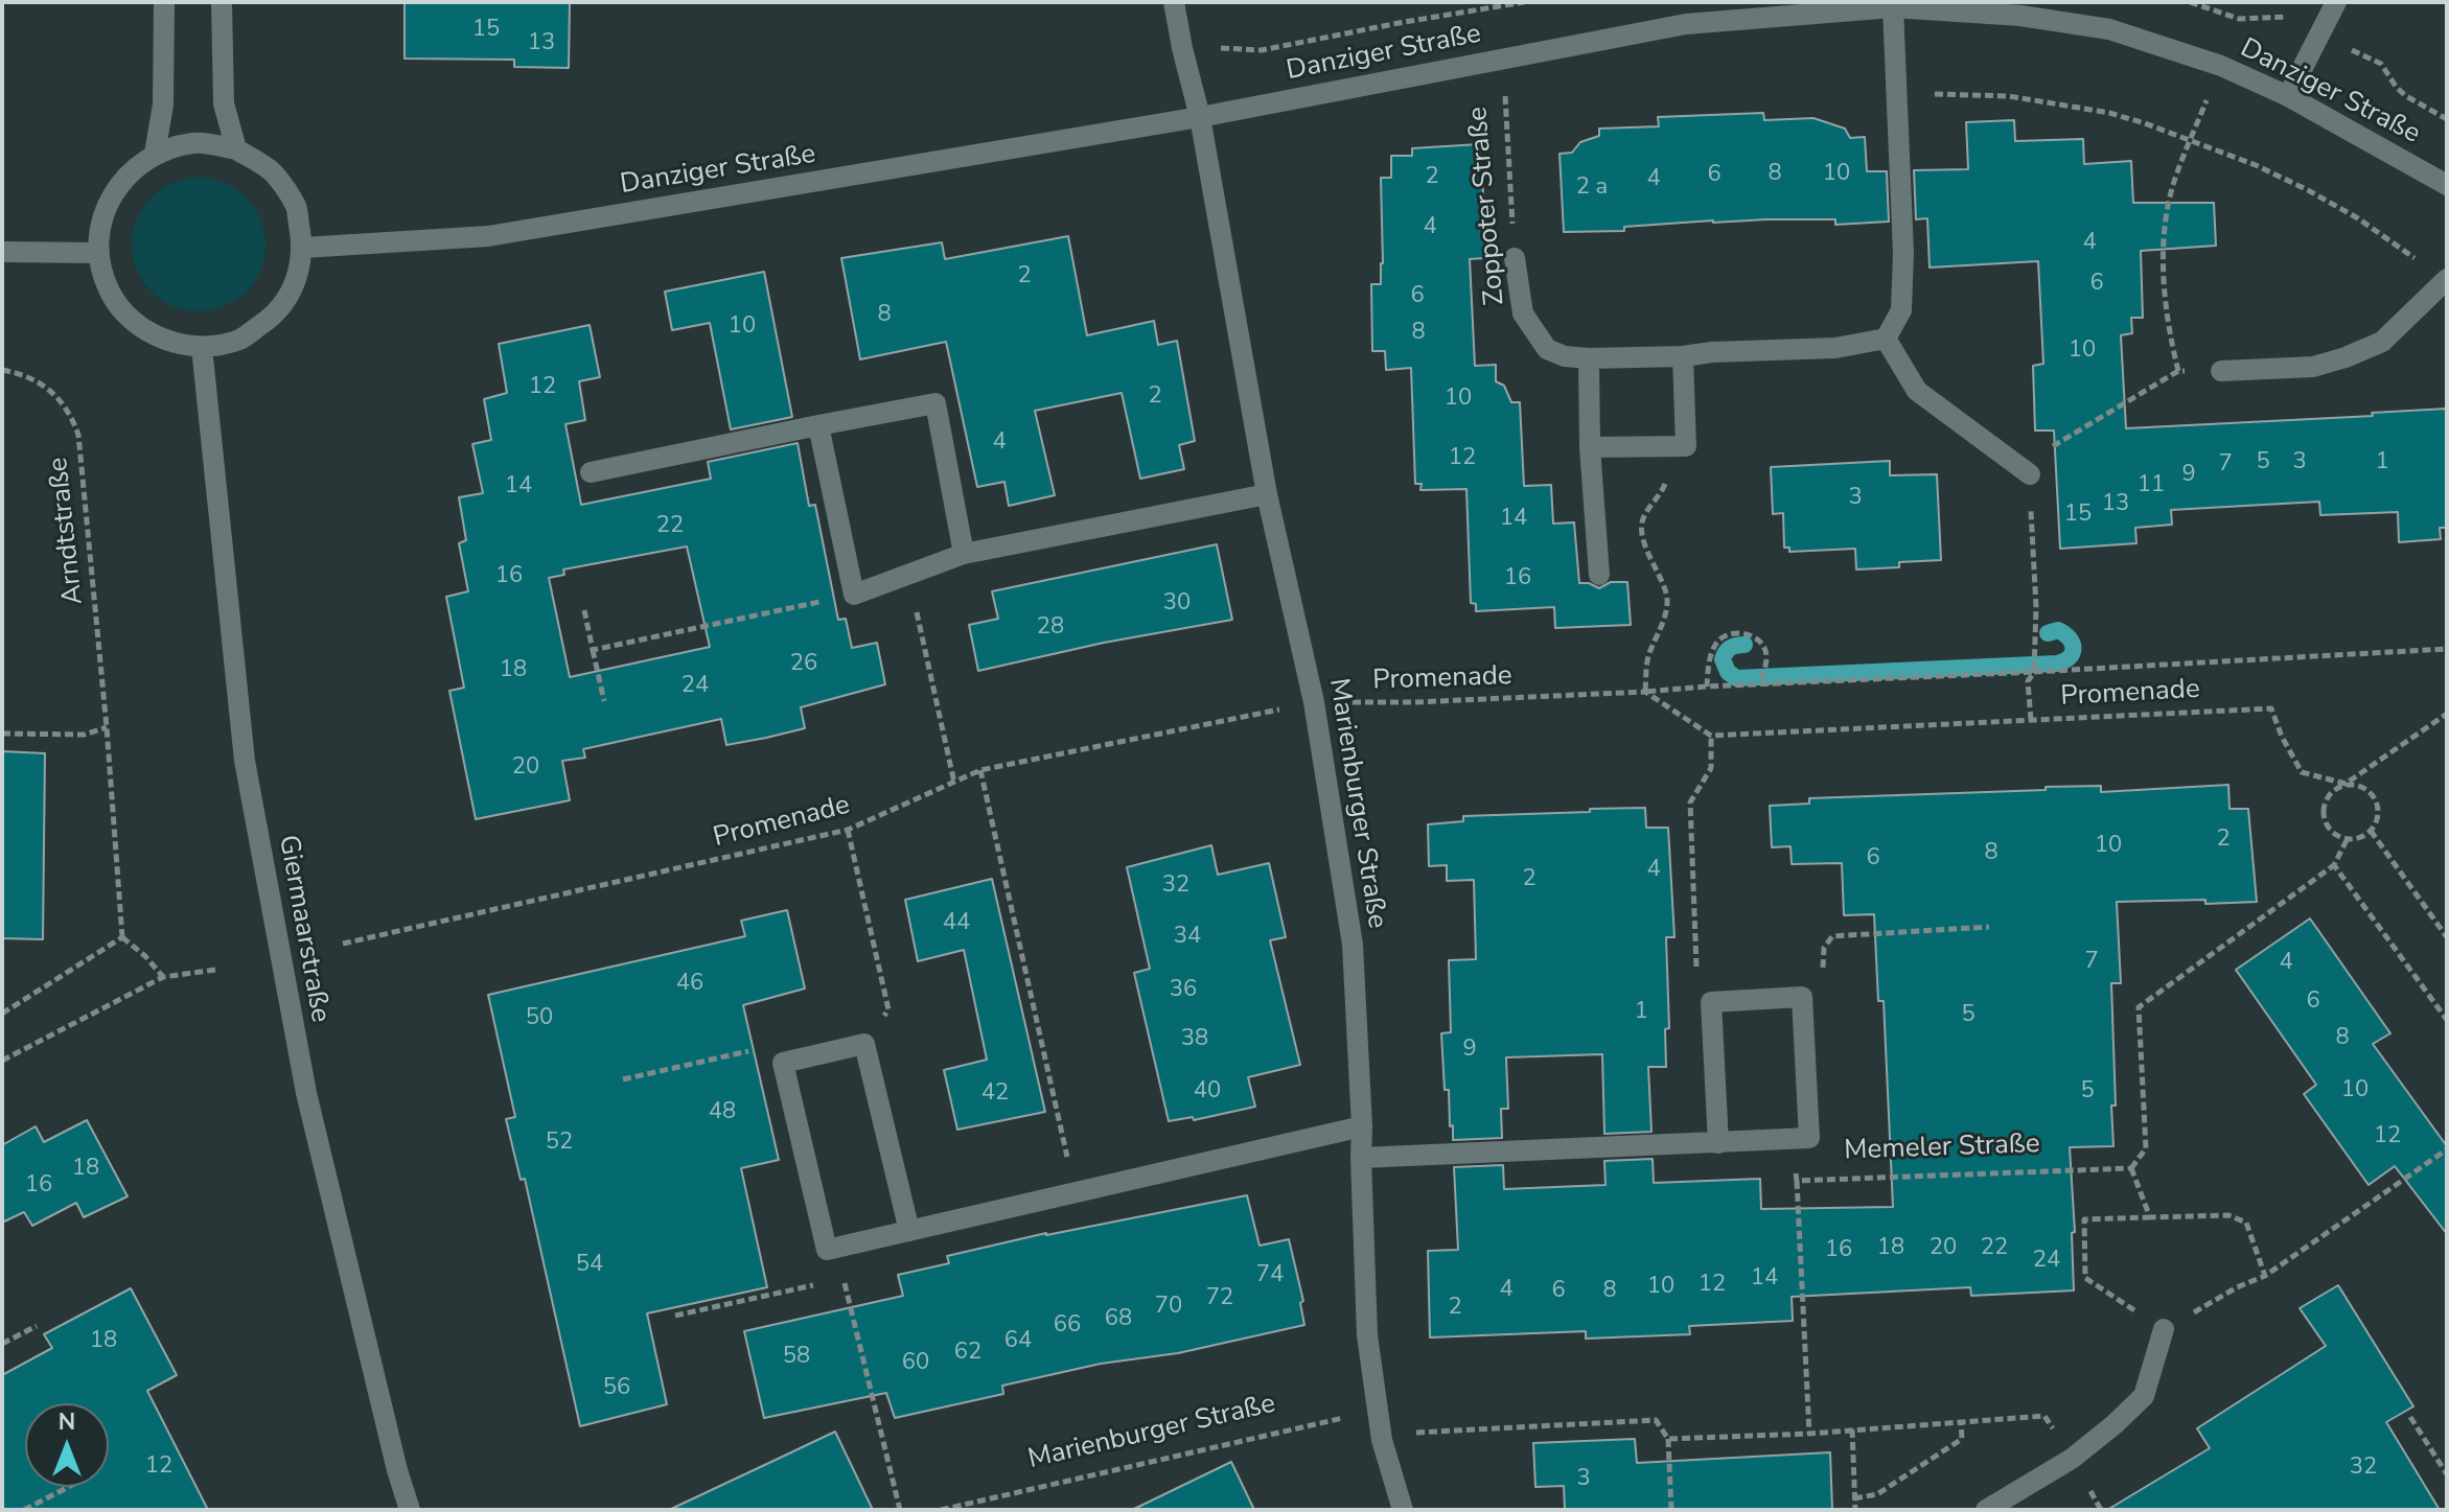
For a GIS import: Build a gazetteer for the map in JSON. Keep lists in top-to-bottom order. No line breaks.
{"streets":{"street":["Danziger Straße","Zoppoter Straße","Marienburger Straße","Giermaarstraße","Memeler Straße"],"path":["Arndtstraße","Promenade"]},"crossings":[["Danziger Straße","Zoppoter Straße"],["Danziger Straße","Marienburger Straße"],["Danziger Straße","Giermaarstraße"],["Promenade","Marienburger Straße"]],"house_numbers":["15","13","8","10","6","2","4","2 a","4","4","2","6","6","8","10","8","10","12","2","10","4","12","5","3","1","7","9","11","14","3","13","15","14","22","16","16","30","28","26","18","24","20","2","10","8","6","4","2","32","44","34","7","4","46","36","6","1","5","50","8","38","9","10","40","5","42","48","12","52","18","16","18","20","22","16","24","54","74","14","12","10","4","6","8","72","70","2","68","66","18","64","62","58","60","56","12","32","3"],"north":"top"}
